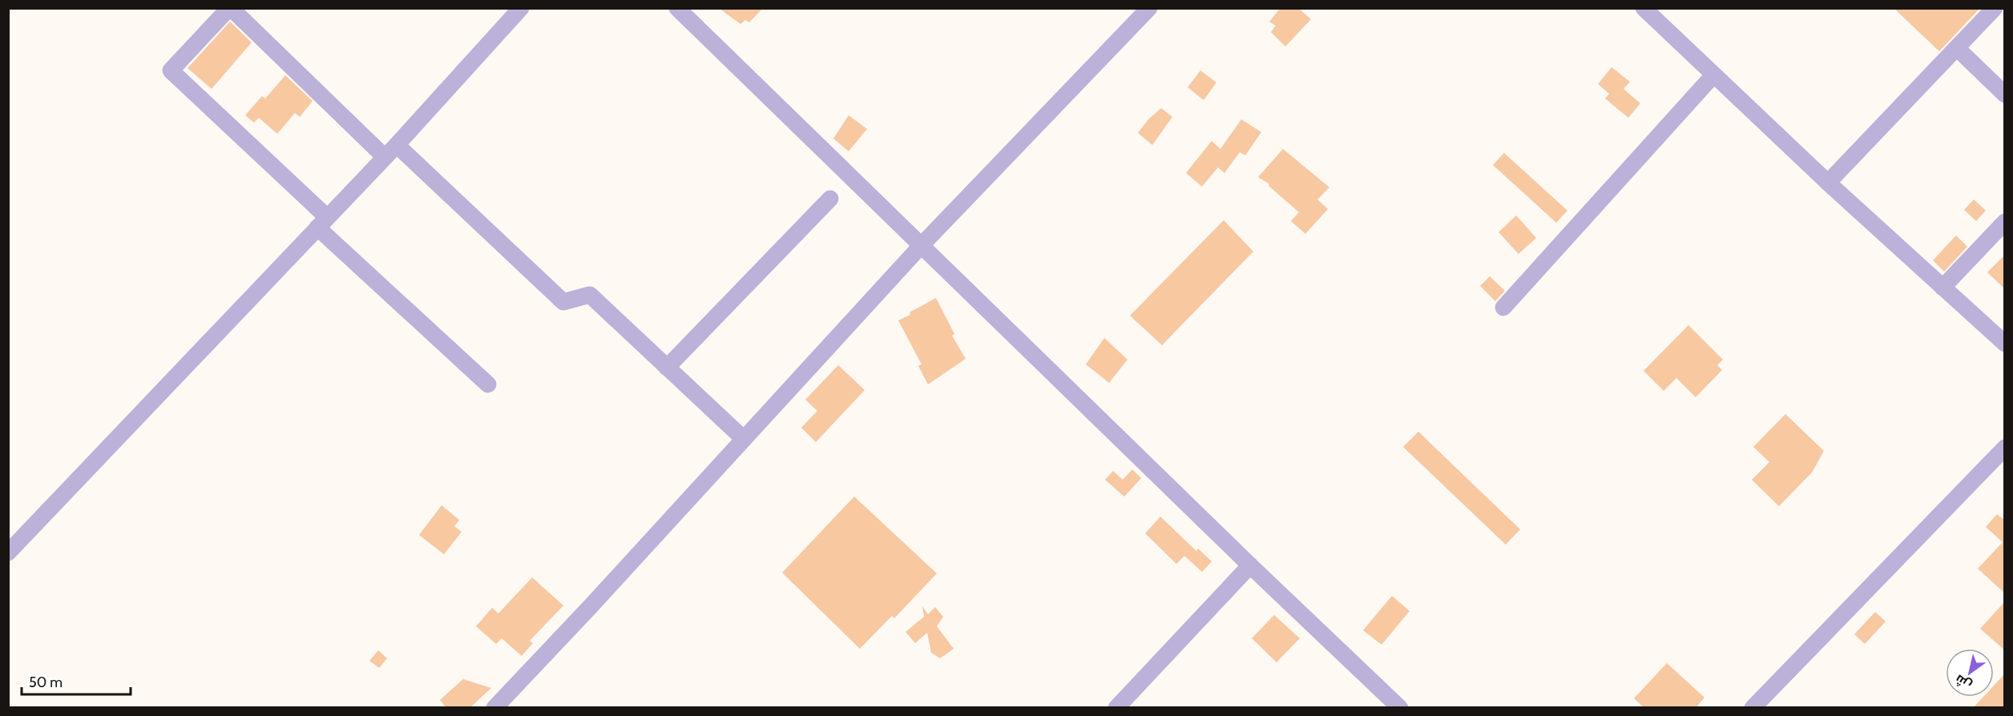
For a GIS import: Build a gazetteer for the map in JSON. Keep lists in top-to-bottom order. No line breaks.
{"scale_bar":"50 m","north":"bottom left"}
